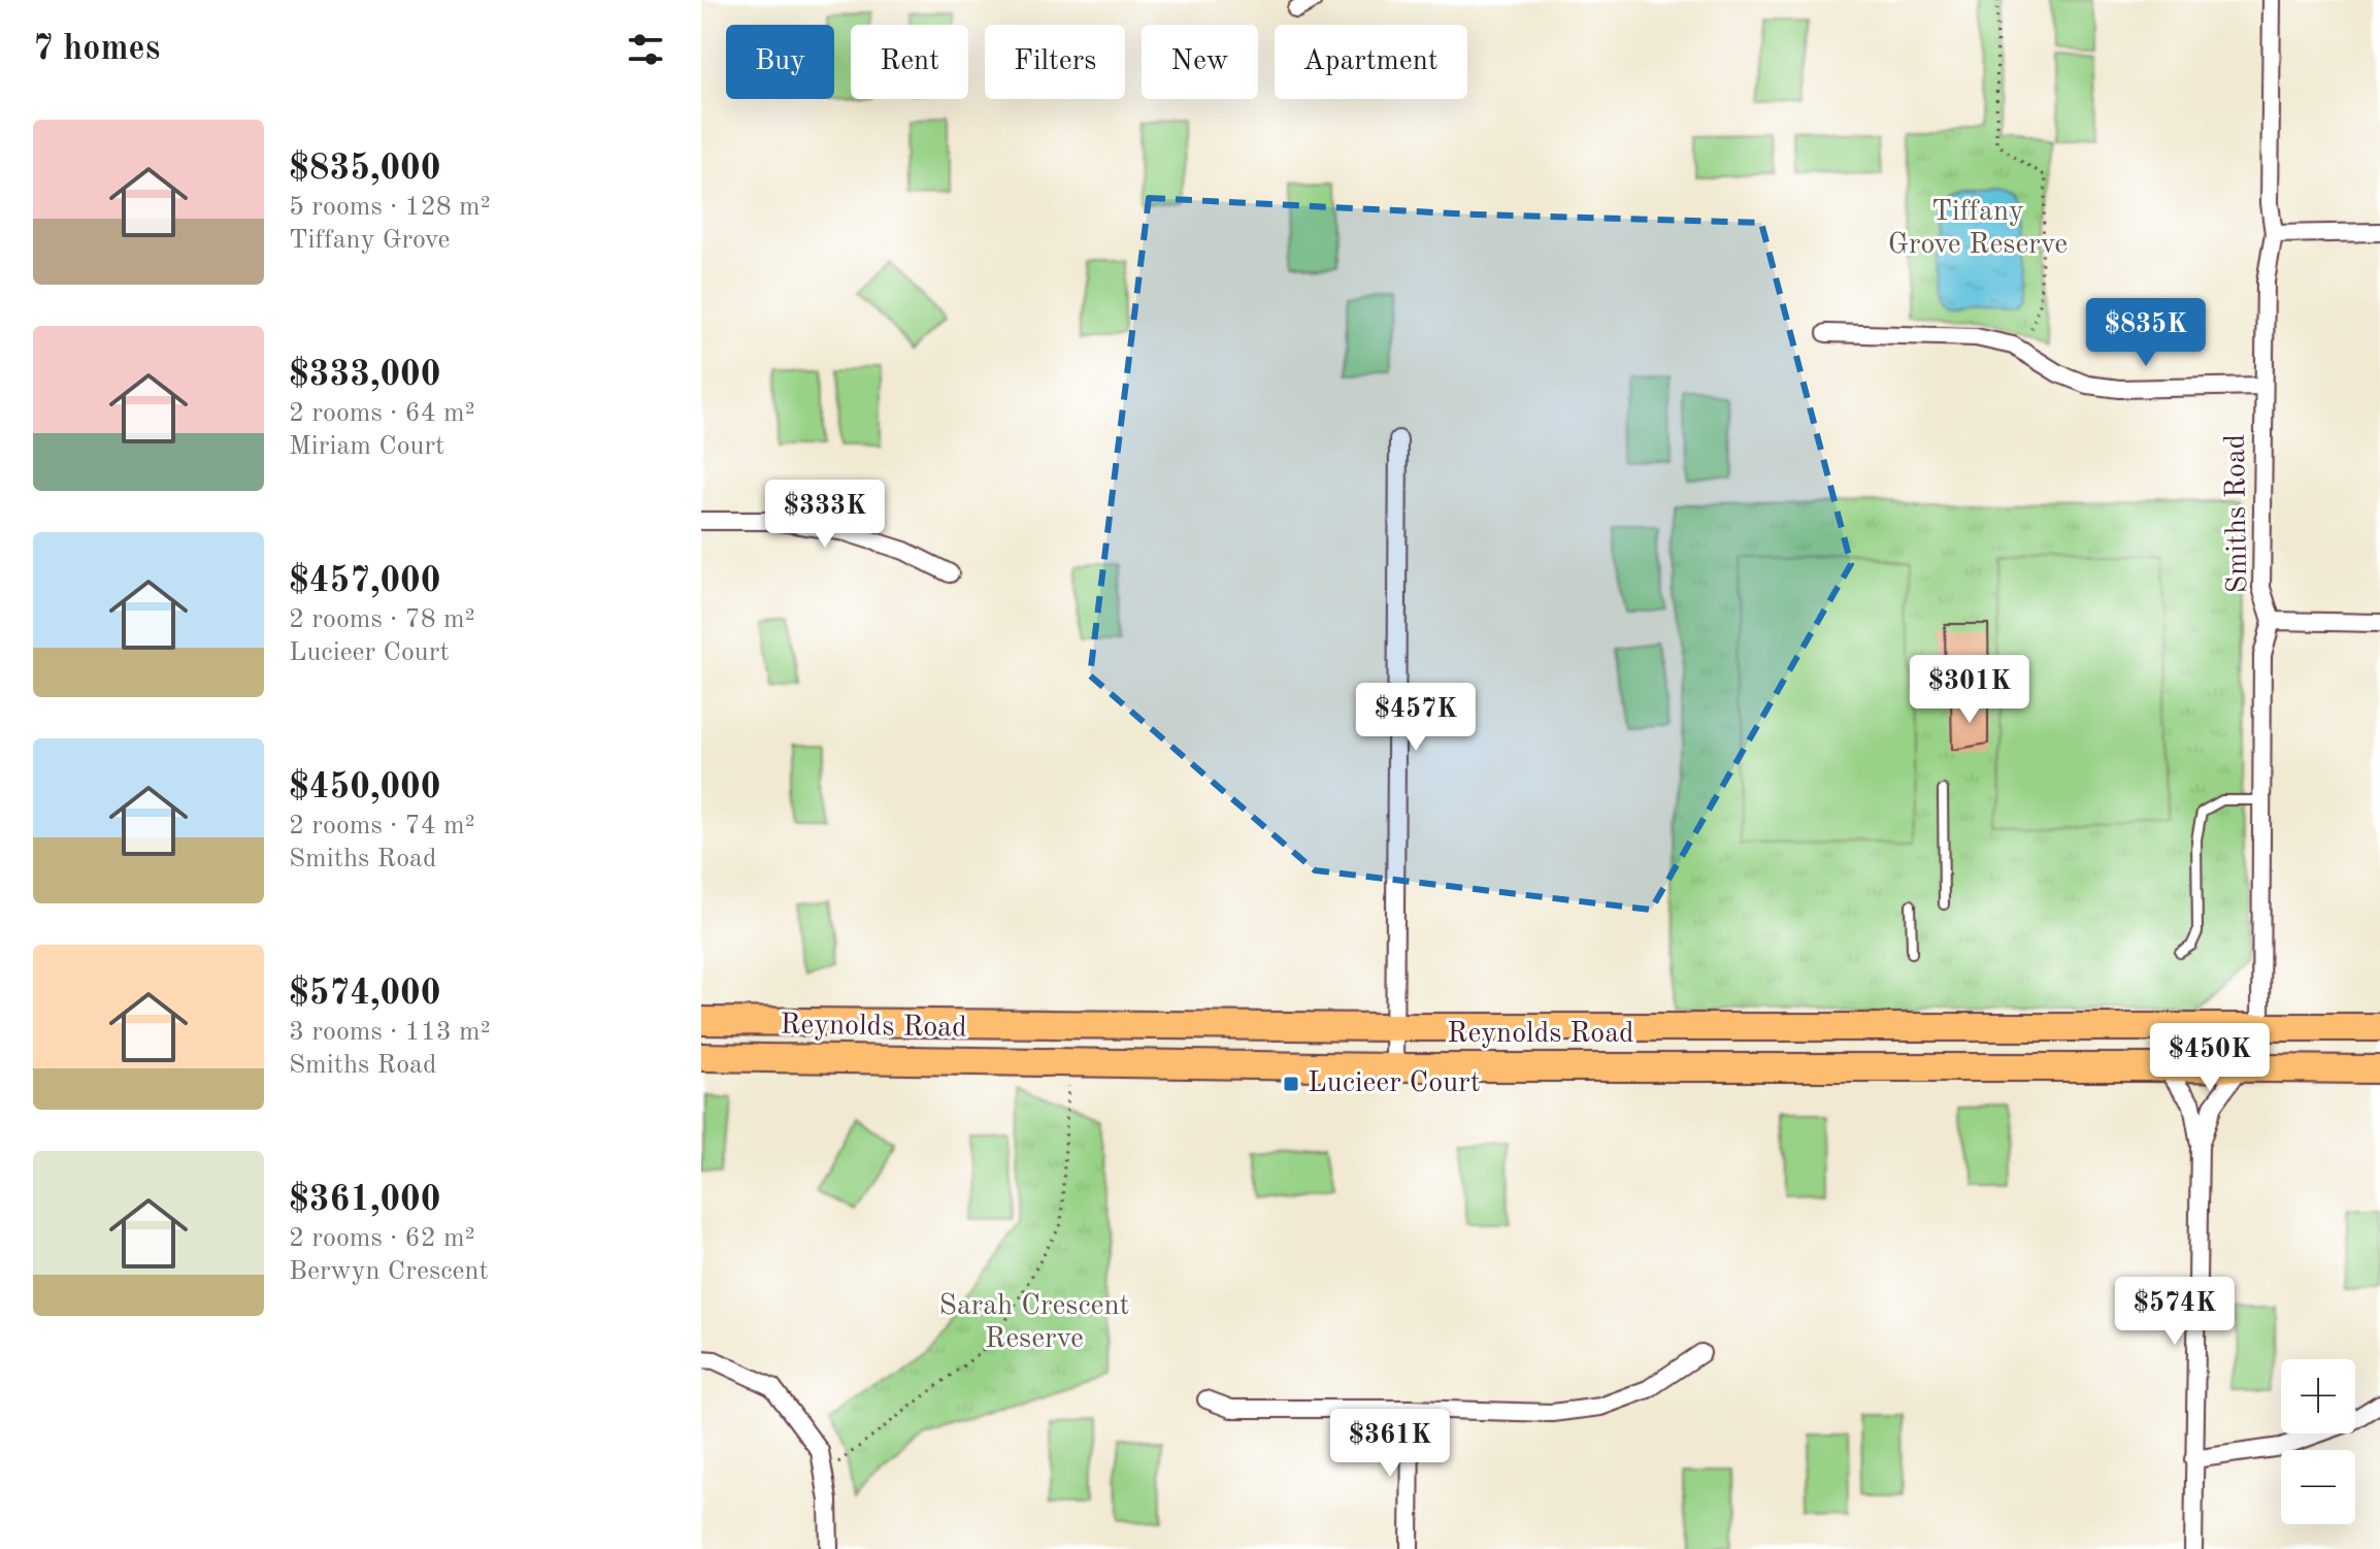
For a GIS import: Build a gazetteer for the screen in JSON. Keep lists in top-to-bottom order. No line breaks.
{"streets":{"main road":["Reynolds Road"],"street":["Smiths Road"]},"crossings":[["Smiths Road","Reynolds Road"]],"parks":["Tiffany Grove Reserve","Sarah Crescent Reserve"],"places":{"transit":["Lucieer Court"]},"page":{"heading":"7 homes","chip":["Buy","Rent","Filters","New","Apartment"],"list":[{"name":"$835,000","note":"5 rooms · 128 m² · Tiffany Grove"},{"name":"$333,000","note":"2 rooms · 64 m² · Miriam Court"},{"name":"$457,000","note":"2 rooms · 78 m² · Lucieer Court"},{"name":"$450,000","note":"2 rooms · 74 m² · Smiths Road"},{"name":"$574,000","note":"3 rooms · 113 m² · Smiths Road"},{"name":"$361,000","note":"2 rooms · 62 m² · Berwyn Crescent"}],"price":["$835K","$333K","$301K","$457K","$450K","$574K","$361K"],"map_buttons":["+","−"]}}
